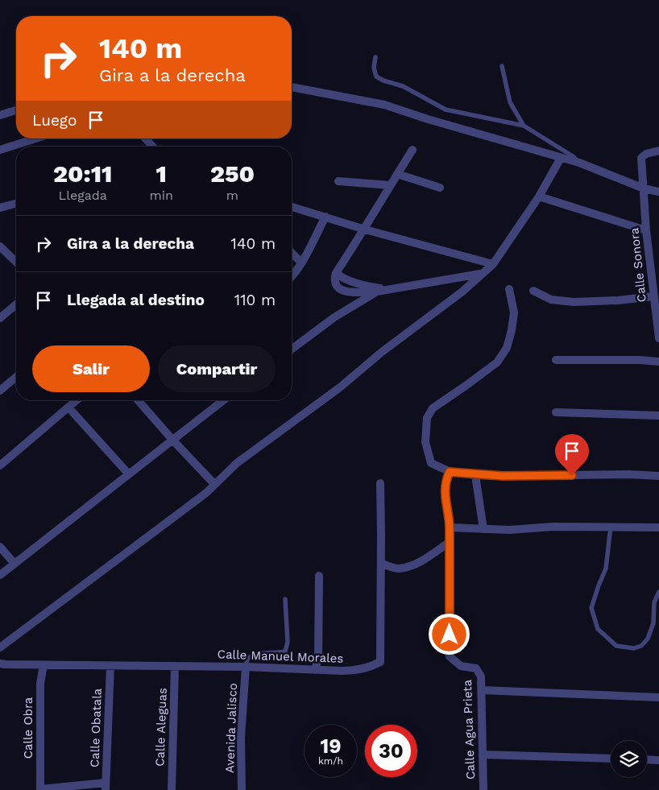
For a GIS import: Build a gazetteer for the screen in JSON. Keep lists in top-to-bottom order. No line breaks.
{"streets":{"street":["Calle Sonora","Calle Manuel Morales","Calle Aleguas","Calle Obra","Calle Obatala","Avenida Jalisco","Calle Agua Prieta"]},"crossings":[["Calle Manuel Morales","Calle Aleguas"],["Calle Manuel Morales","Calle Obra"],["Calle Manuel Morales","Calle Obatala"],["Calle Manuel Morales","Avenida Jalisco"]],"page":{"turn":["140 m","Gira a la derecha"],"then":"Luego","eta":["20:11","Llegada","1","min","250","m"],"list":[{"name":"Gira a la derecha","value":"140 m"},{"name":"Llegada al destino","value":"110 m"}],"buttons":["Salir","Compartir"],"speed":"19 km/h","limit":"30"}}
